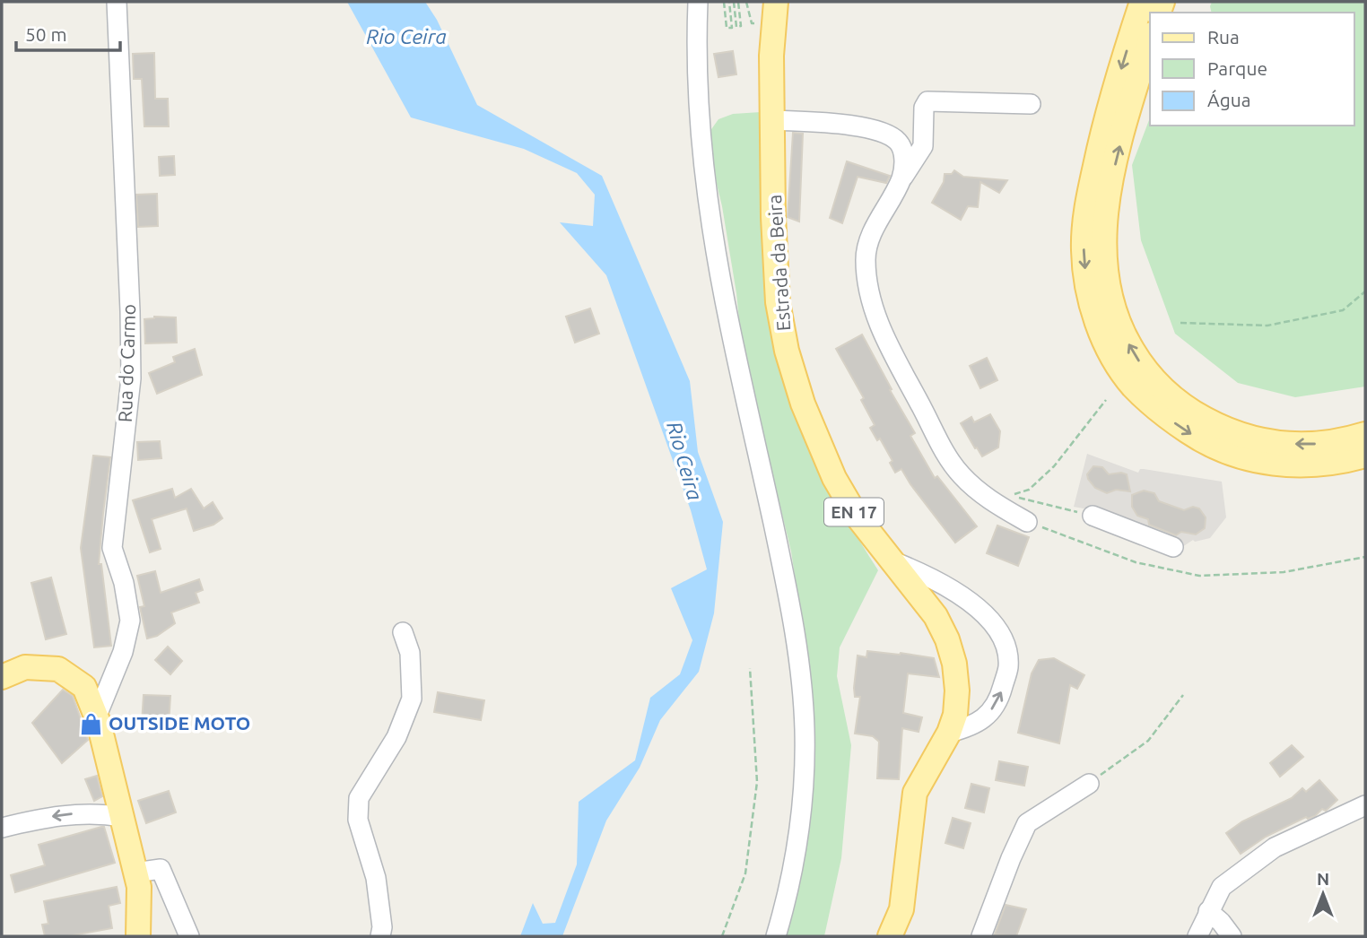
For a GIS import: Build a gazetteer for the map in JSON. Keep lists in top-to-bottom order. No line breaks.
{"streets":{"main road":["Estrada da Beira","EN 17"],"street":["Rua do Carmo"]},"water":["Rio Ceira"],"places":{"shop":["OUTSIDE MOTO"]},"legend":["Rua","Parque","Água"],"scale_bar":"50 m","north":"top"}
